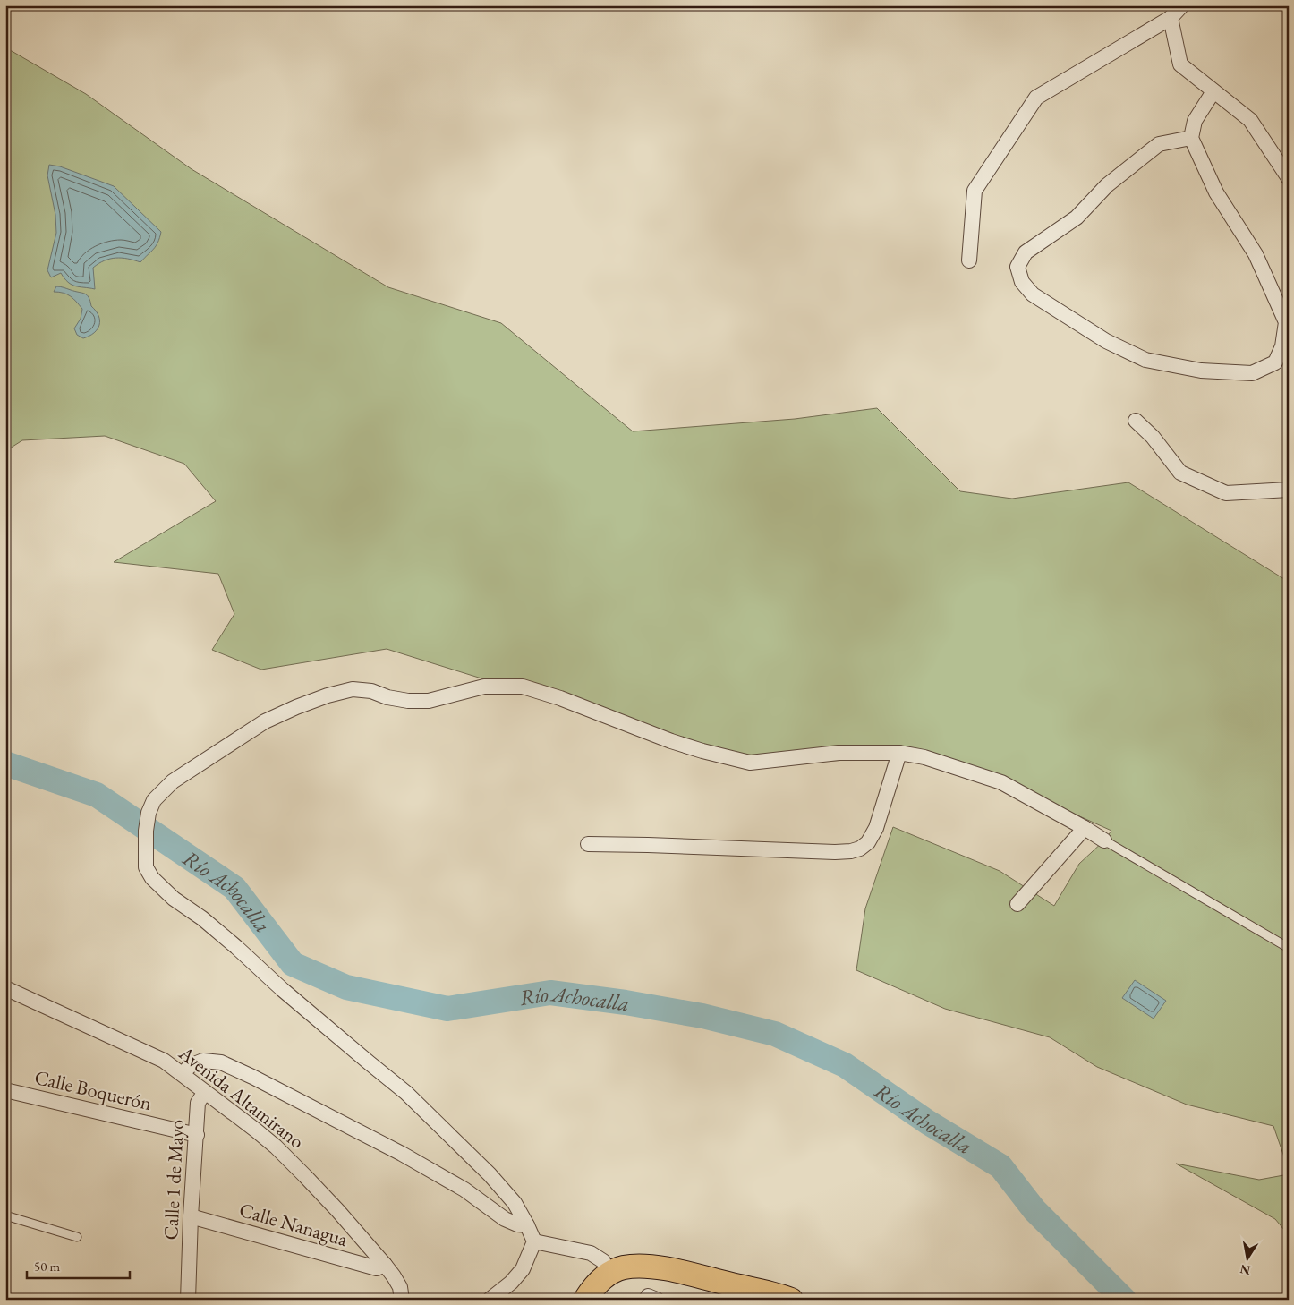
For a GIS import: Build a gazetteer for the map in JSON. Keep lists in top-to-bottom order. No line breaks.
{"streets":{"street":["Calle Boquerón","Avenida Altamirano","Calle 1 de Mayo","Calle Nanagua"]},"crossings":[["Calle Boquerón","Calle 1 de Mayo"],["Avenida Altamirano","Calle 1 de Mayo"],["Avenida Altamirano","Calle Nanagua"],["Calle 1 de Mayo","Calle Nanagua"]],"water":["Río Achocalla"],"scale_bar":"50 m","north":"bottom"}
